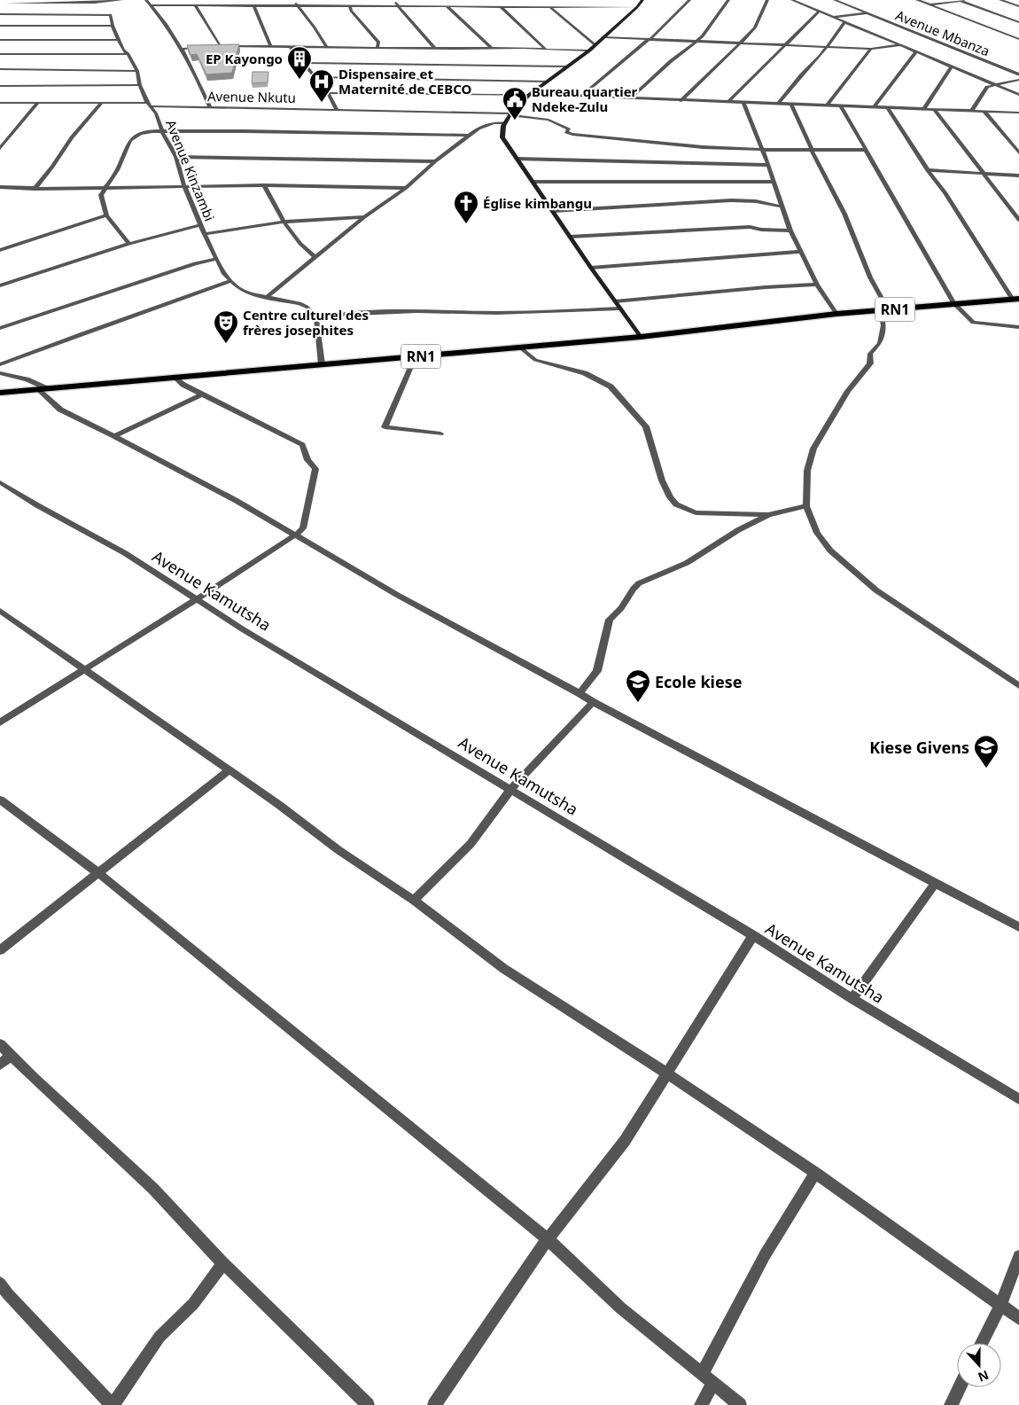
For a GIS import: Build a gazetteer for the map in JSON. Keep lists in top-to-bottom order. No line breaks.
{"streets":{"highway":["RN1"],"street":["Avenue Mbanza","Avenue Nkutu","Avenue Kinzambi","Avenue Kamutsha"]},"crossings":[["Avenue Nkutu","Avenue Kinzambi"]],"places":{"building":["EP Kayongo"],"hospital":["Dispensaire et Maternité de CEBCO"],"public building":["Bureau quartier Ndeke-Zulu"],"church":["Église kimbangu"],"theatre":["Centre culturel des frères josephites"],"school or university":["Ecole kiese","Kiese Givens"]},"north":"bottom"}
